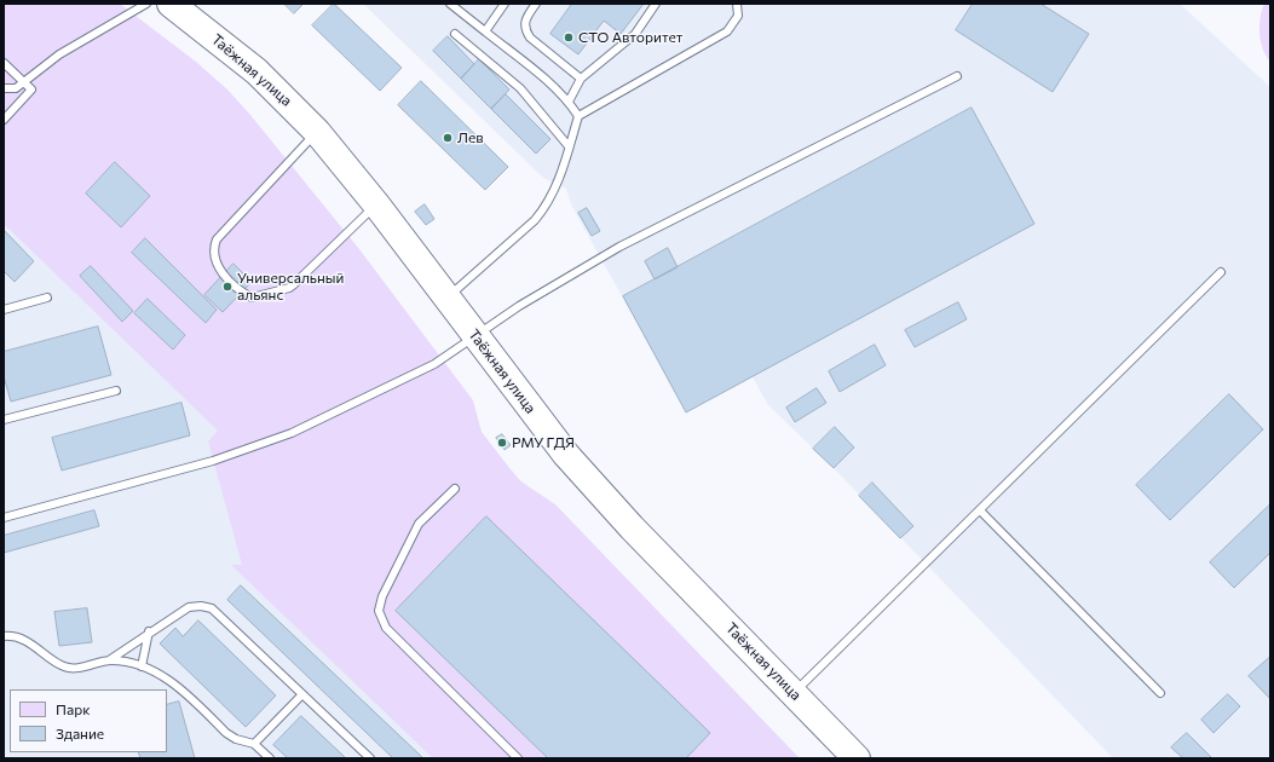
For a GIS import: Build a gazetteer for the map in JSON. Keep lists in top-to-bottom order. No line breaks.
{"streets":{"highway":["Таёжная улица"]},"places":["СТО Авторитет","Лев","Универсальный альянс","РМУ ГДЯ"],"legend":["Парк","Здание"]}
